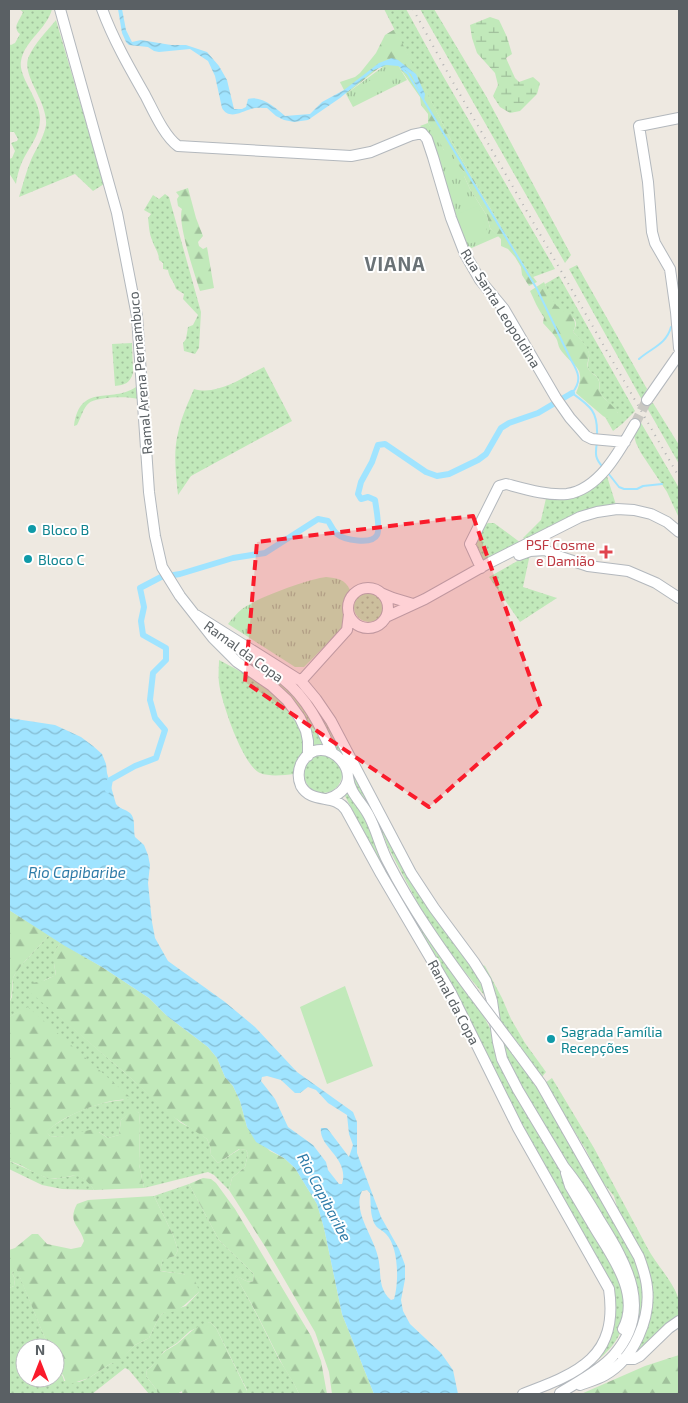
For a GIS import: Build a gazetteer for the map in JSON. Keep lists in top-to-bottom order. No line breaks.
{"streets":{"street":["Rua Santa Leopoldina","Ramal Arena Pernambuco","Ramal da Copa"]},"crossings":[["Ramal Arena Pernambuco","Ramal da Copa"]],"districts":["VIANA"],"water":["Rio Capibaribe"],"places":{"other":["Bloco B","Bloco C","Sagrada Família Recepções"],"health":["PSF Cosme e Damião"]},"north":"top"}
